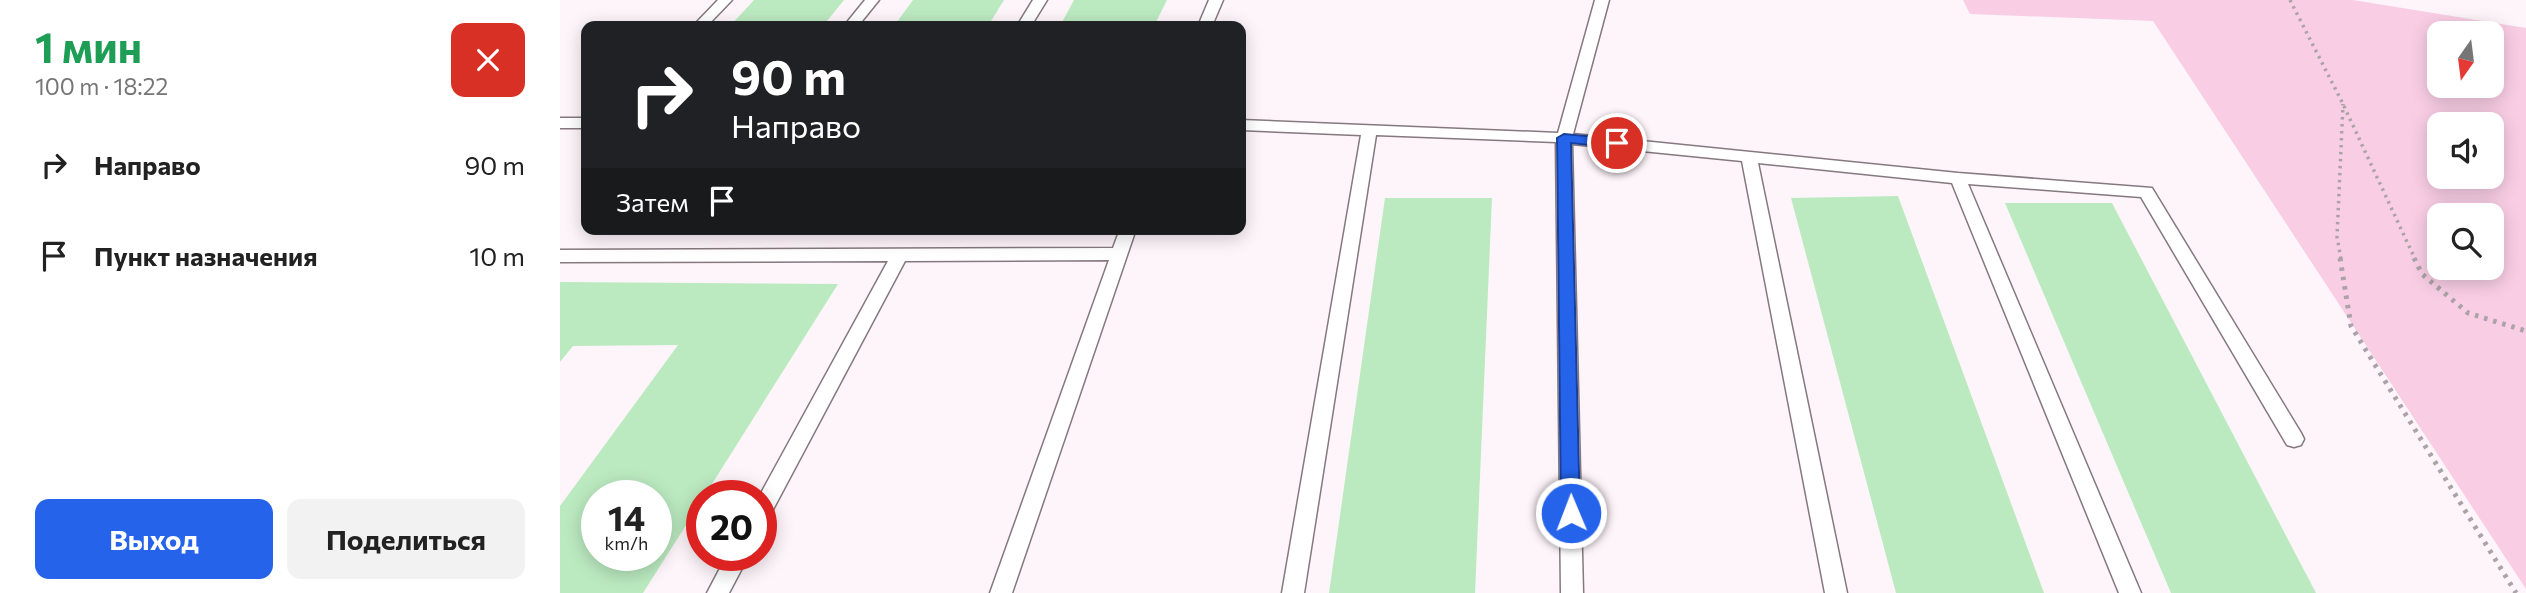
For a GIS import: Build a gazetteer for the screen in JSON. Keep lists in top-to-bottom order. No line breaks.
{"north":"bottom","page":{"heading":["1 мин","100 m · 18:22"],"turn":["90 m","Направо"],"list":[{"name":"Направо","value":"90 m"},{"name":"Пункт назначения","value":"10 m"}],"then":"Затем","speed":"14 km/h","limit":"20","buttons":["Выход","Поделиться"]}}
